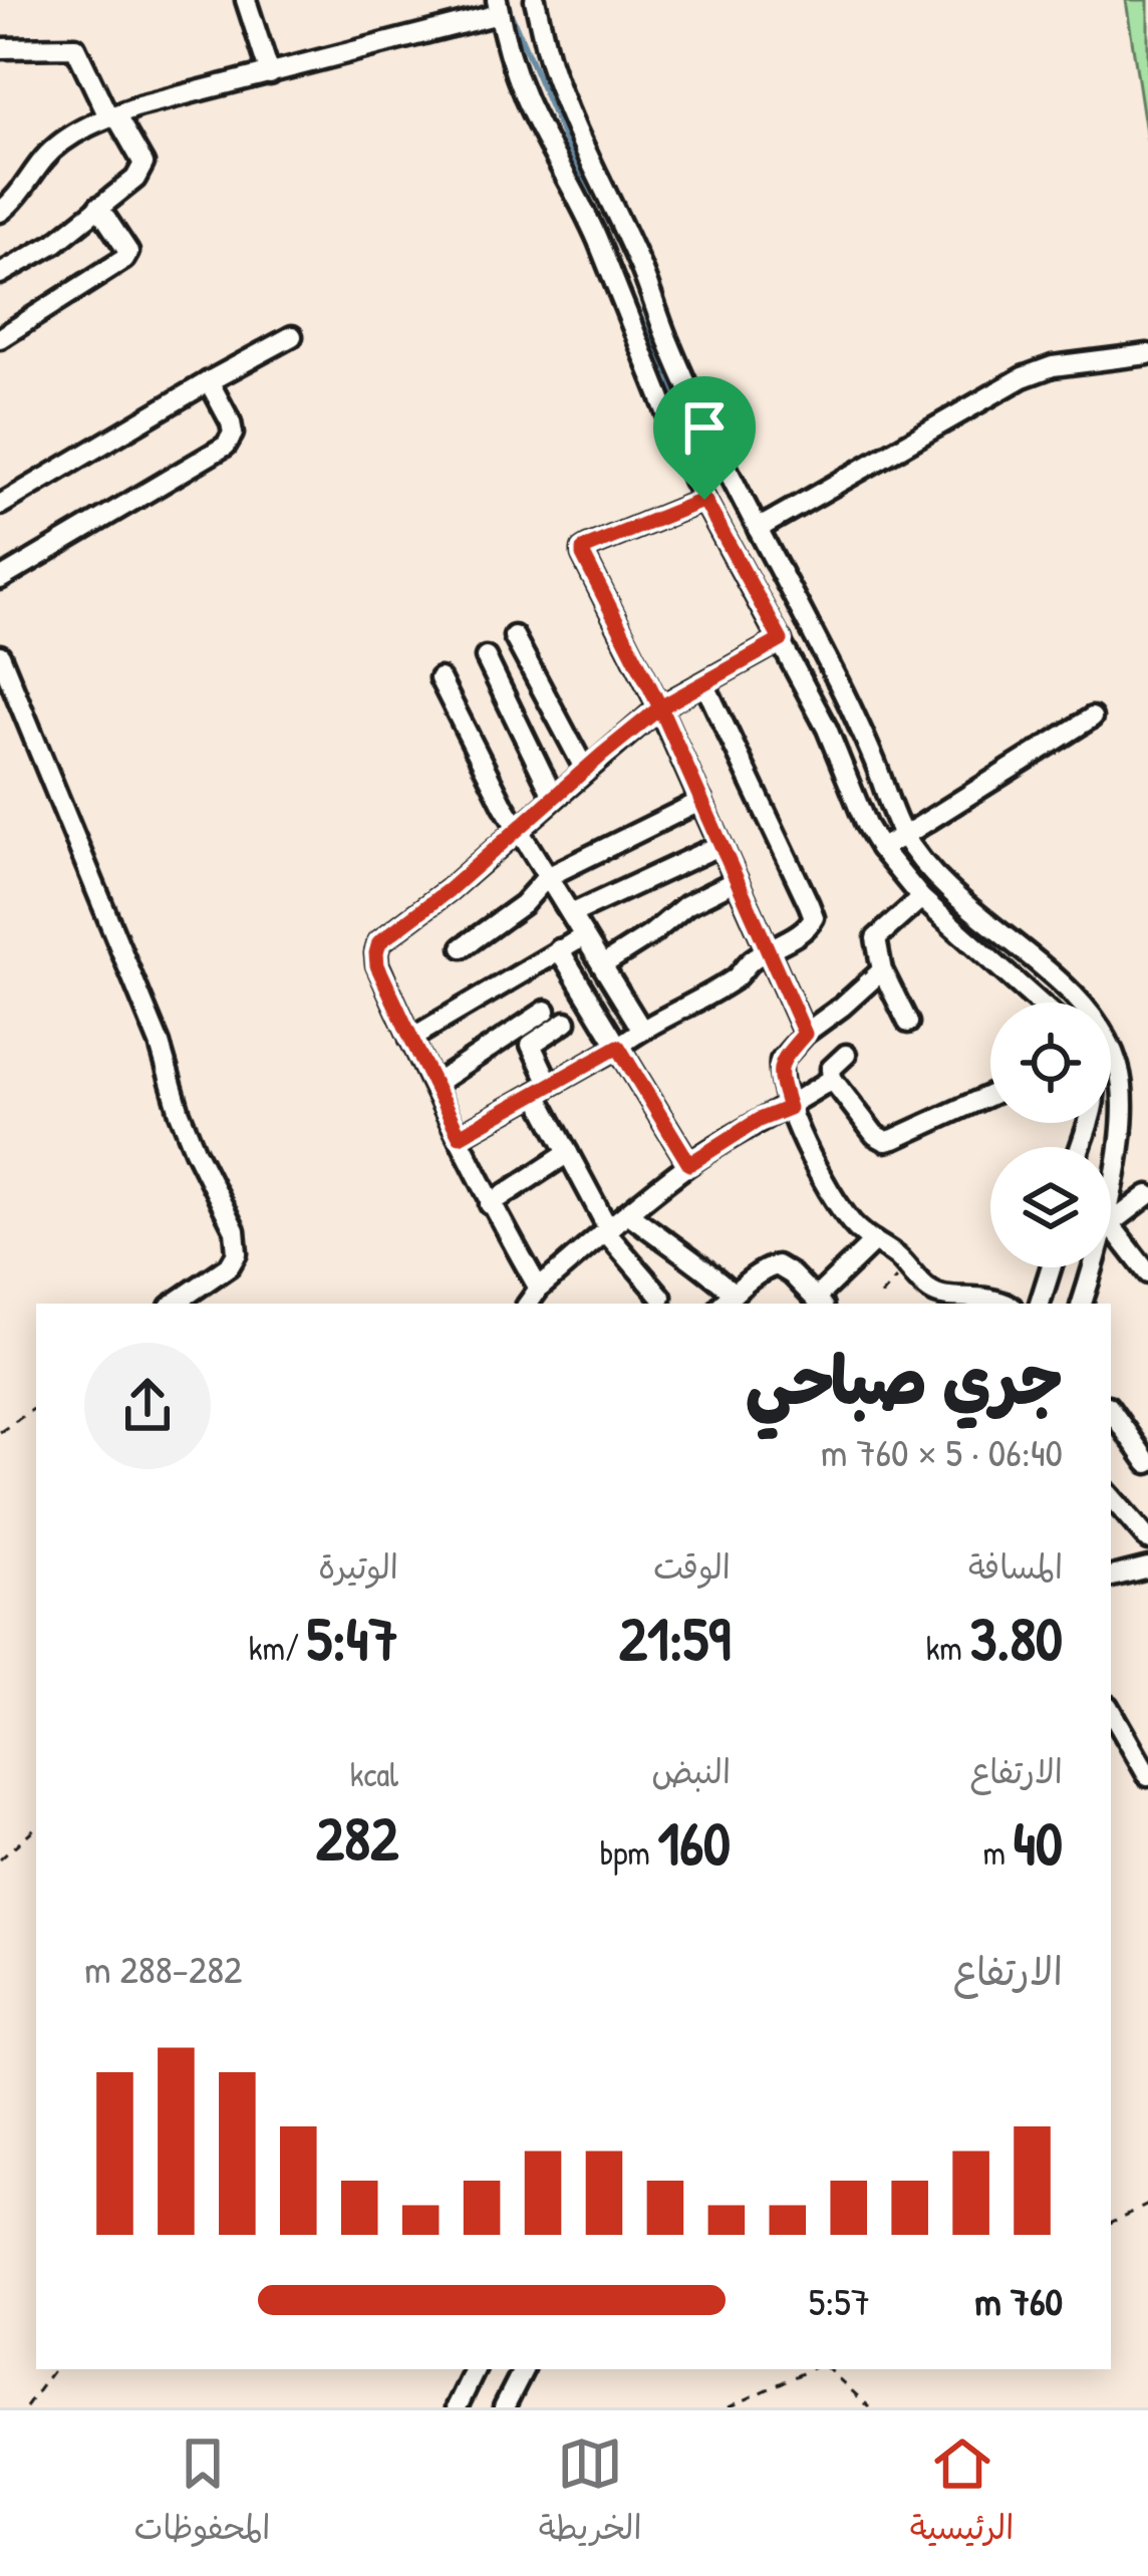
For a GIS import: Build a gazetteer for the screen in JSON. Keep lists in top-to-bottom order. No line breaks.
{"page":{"heading":["جري صباحي","06:40 · 5 × 760 m"],"stats":[["المسافة","3.80 km"],["الوقت","21:59"],["الوتيرة","5:47 /km"],["الارتفاع","40 m"],["النبض","160 bpm"],["kcal","282"]],"chart":["الارتفاع","282–288 m"],"list":[{"name":"760 m","note":"5:57"}],"tabs":["الرئيسية","الخريطة","المحفوظات"]}}
